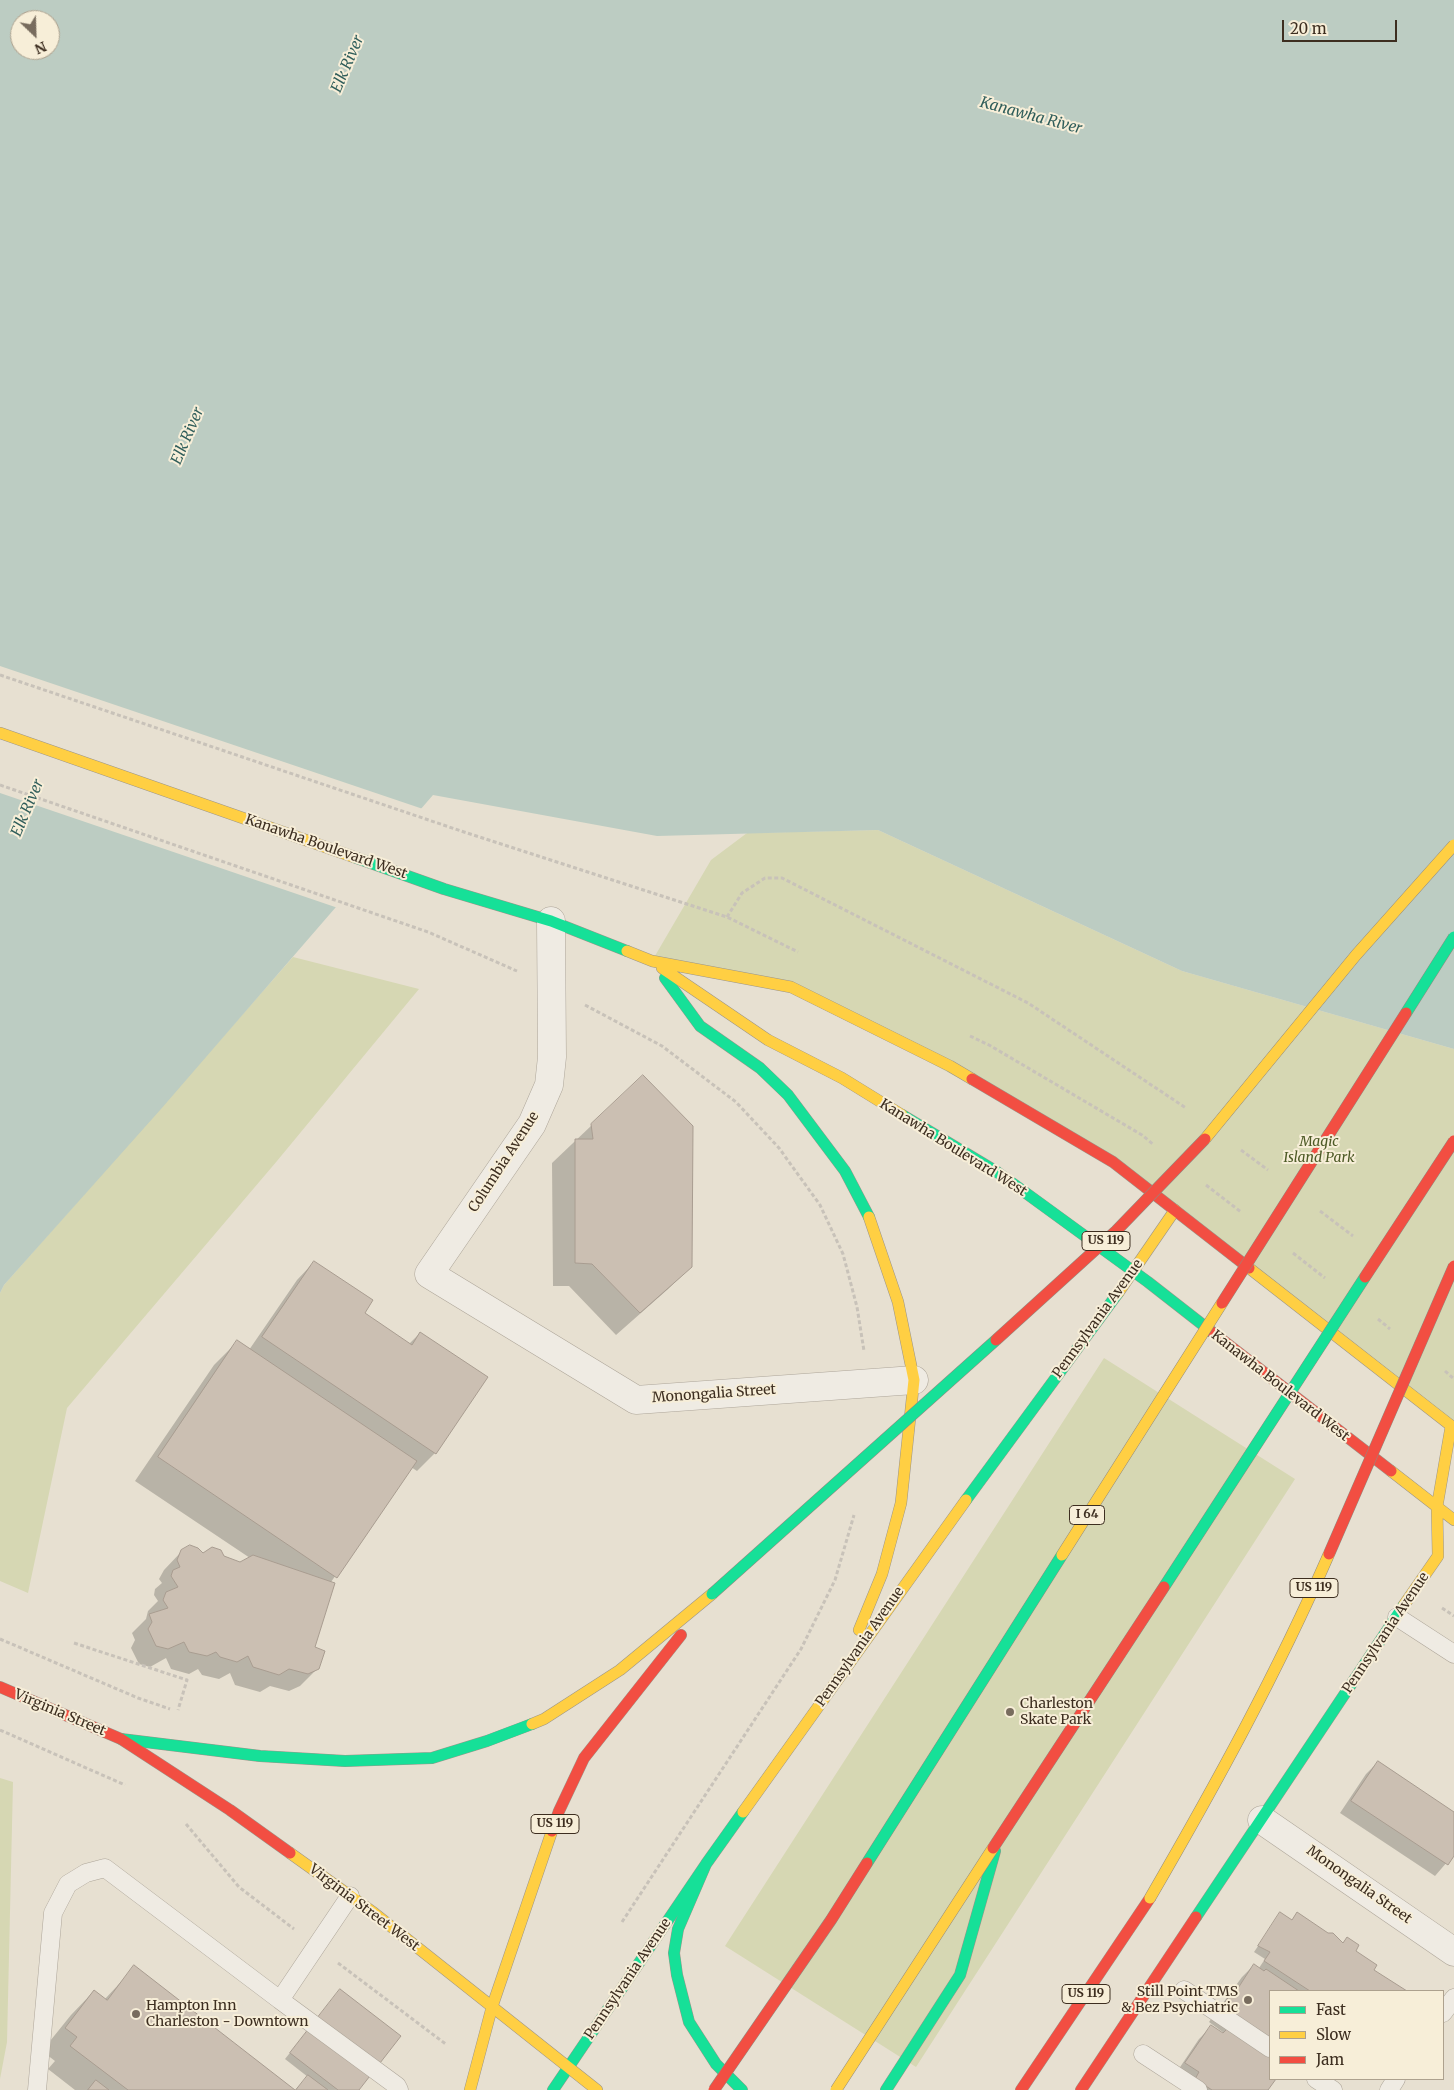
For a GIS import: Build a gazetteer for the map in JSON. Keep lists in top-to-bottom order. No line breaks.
{"streets":{"main road":["Kanawha Boulevard West","US 119","Pennsylvania Avenue","I 64","Virginia Street","Virginia Street West"],"street":["Columbia Avenue","Monongalia Street"]},"crossings":[["Kanawha Boulevard West","Columbia Avenue"],["Kanawha Boulevard West","Pennsylvania Avenue"],["Columbia Avenue","Monongalia Street"],["US 119","Virginia Street West"],["Pennsylvania Avenue","Monongalia Street"],["Pennsylvania Avenue","Virginia Street West"],["Virginia Street","Virginia Street West"]],"water":["Elk River","Kanawha River"],"parks":["Magic Island Park"],"places":["Charleston Skate Park","Still Point TMS & Bez Psychiatric","Hampton Inn Charleston - Downtown"],"legend":["Fast","Slow","Jam"],"scale_bar":"20 m","north":"bottom right"}
